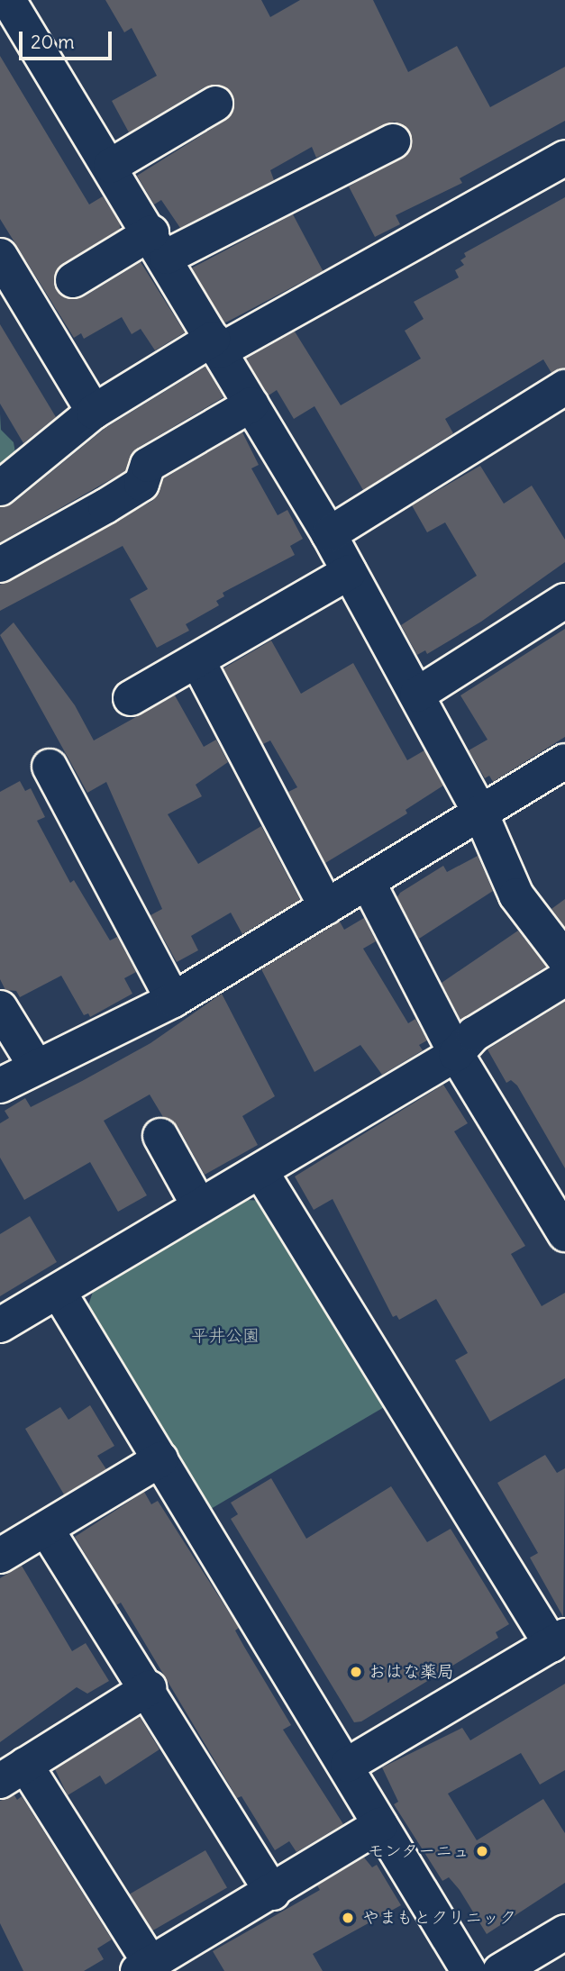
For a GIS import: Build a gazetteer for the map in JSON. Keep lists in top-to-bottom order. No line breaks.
{"parks":["平井公園"],"places":["おはな薬局","モンターニュ","やまもとクリニック"],"scale_bar":"20 m"}
